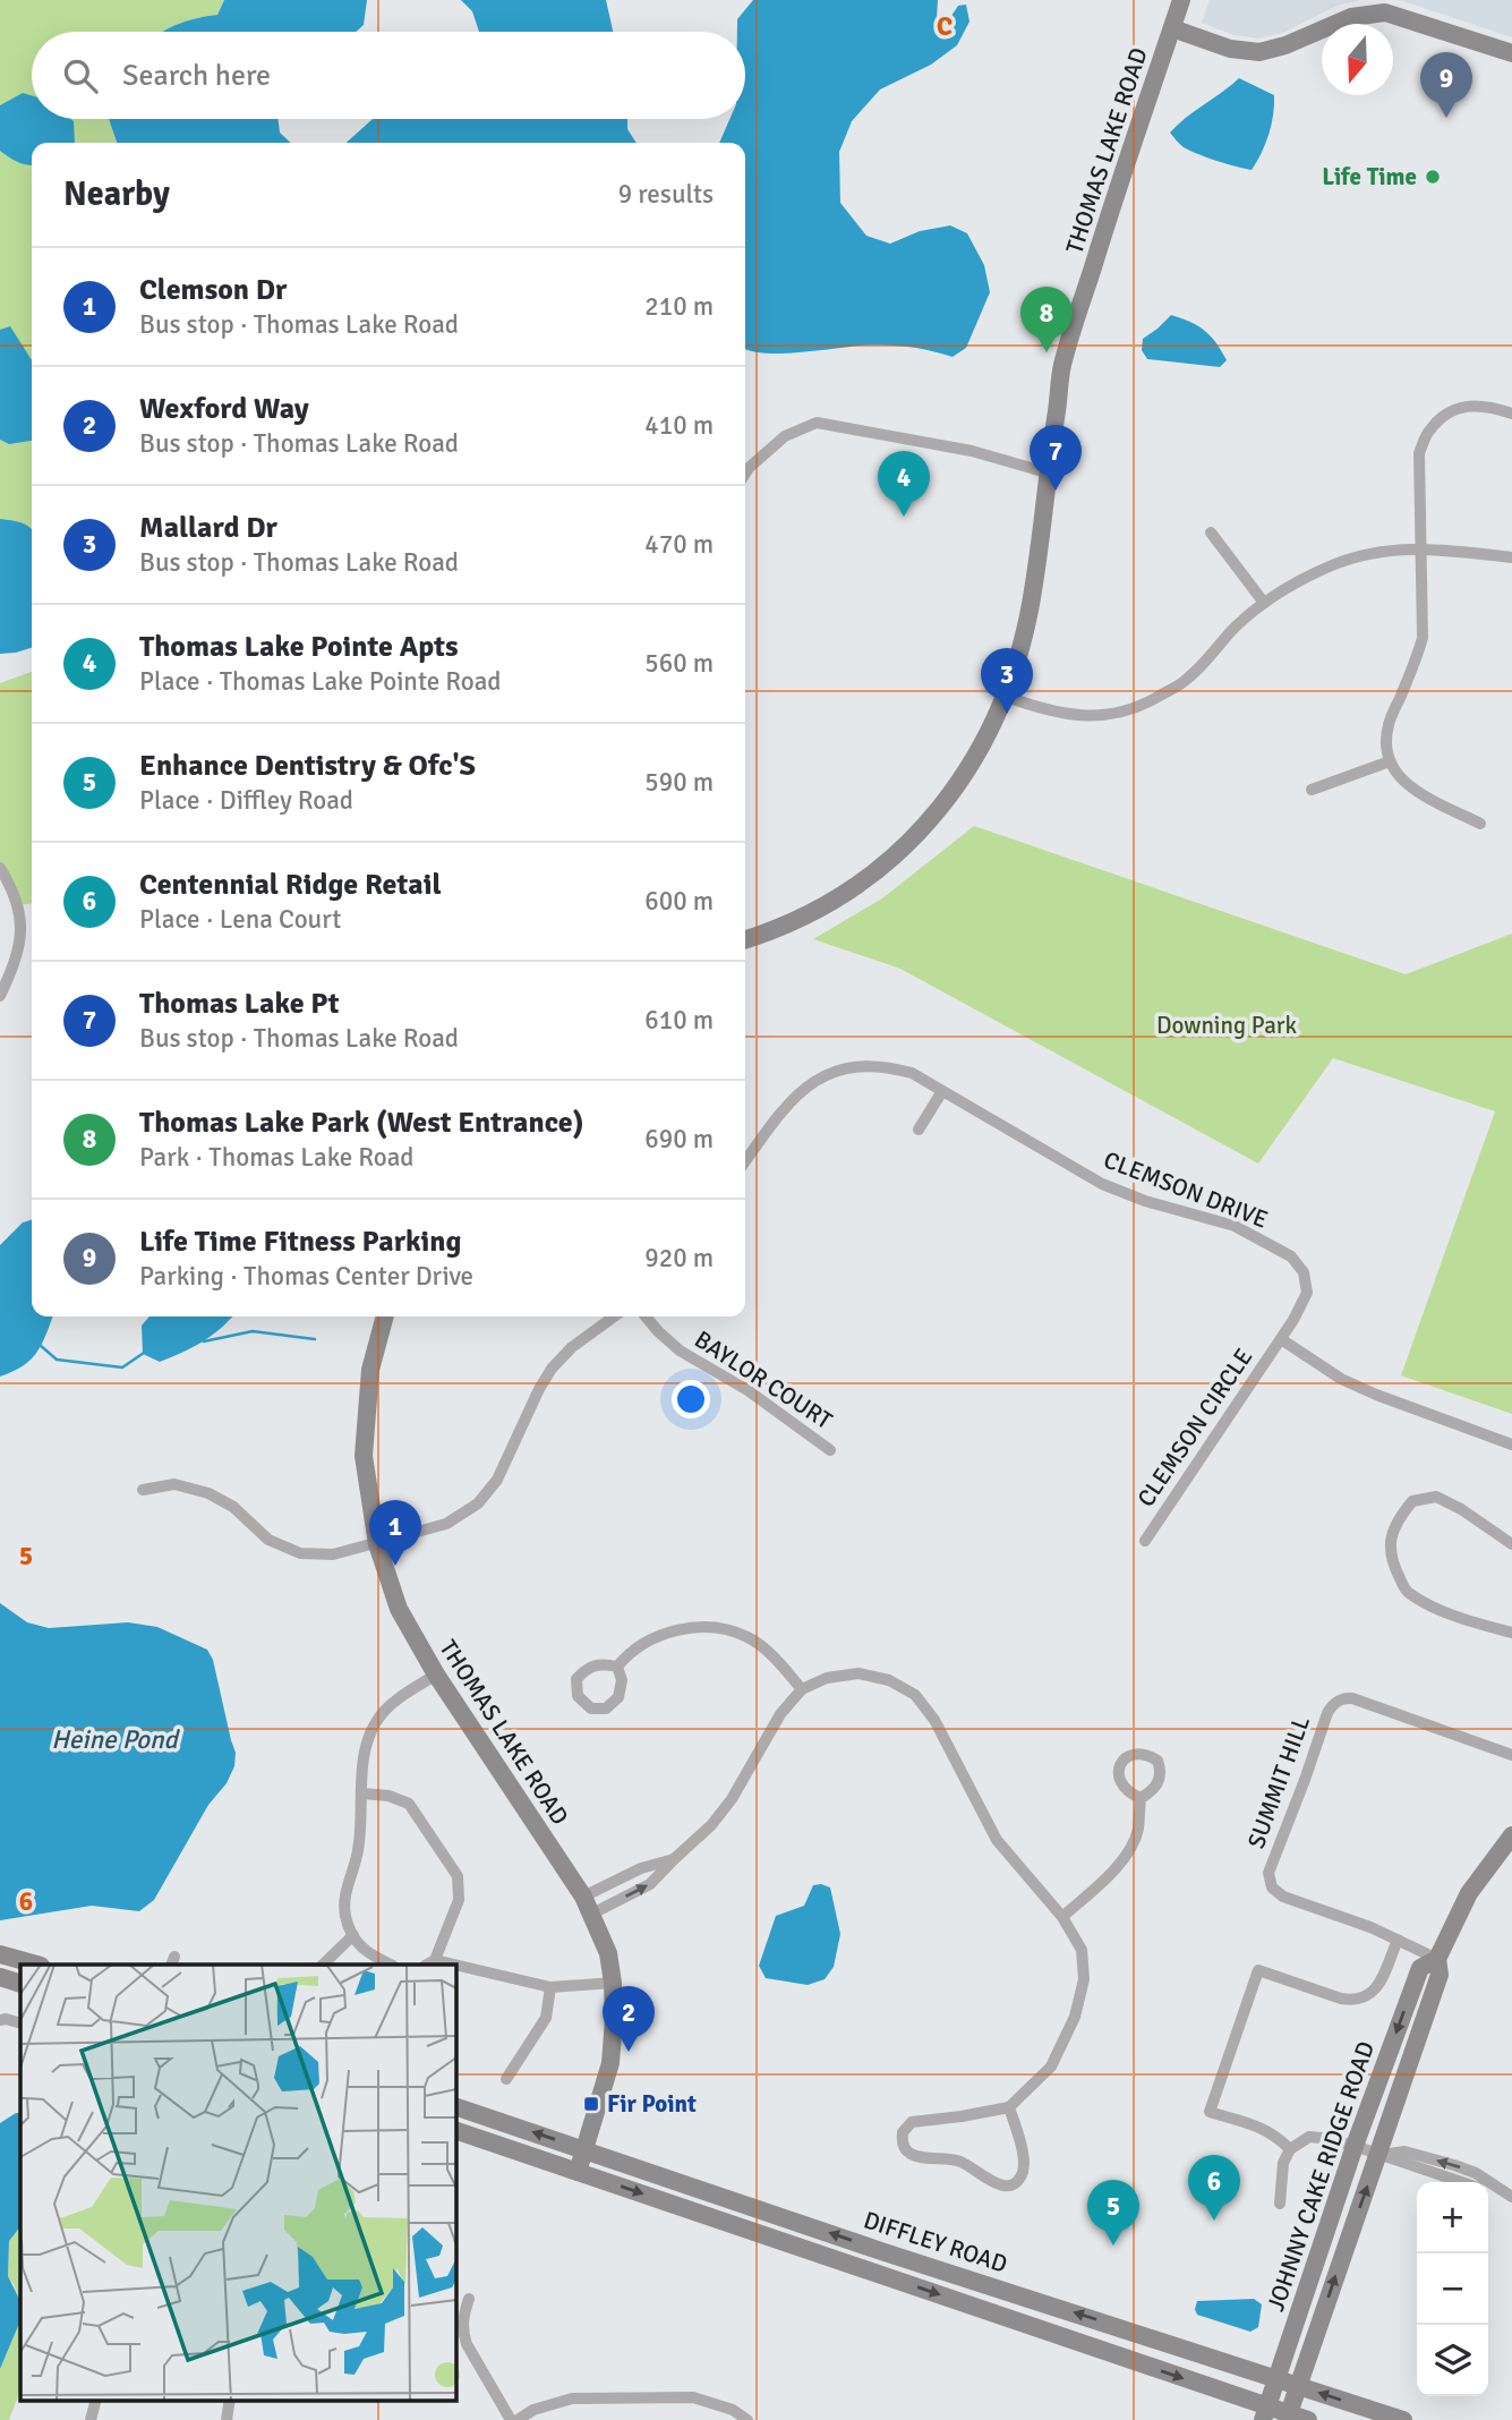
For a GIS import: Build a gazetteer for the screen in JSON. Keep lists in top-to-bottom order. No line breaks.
{"streets":{"street":["THOMAS LAKE ROAD","CLEMSON DRIVE","BAYLOR COURT","CLEMSON CIRCLE","SUMMIT HILL","JOHNNY CAKE RIDGE ROAD","DIFFLEY ROAD"]},"crossings":[["THOMAS LAKE ROAD","DIFFLEY ROAD"],["CLEMSON DRIVE","CLEMSON CIRCLE"],["SUMMIT HILL","JOHNNY CAKE RIDGE ROAD"],["JOHNNY CAKE RIDGE ROAD","DIFFLEY ROAD"]],"water":["Heine Pond"],"parks":["Downing Park"],"places":{"other":["Life Time"],"transit":["Fir Point"]},"north":"bottom","page":{"search":"Search here","pins":["9","8","7","4","3","1","2","6","5"],"heading":["Nearby","9 results"],"list":[{"mark":"1","name":"Clemson Dr","note":"Bus stop · Thomas Lake Road","value":"210 m"},{"mark":"2","name":"Wexford Way","note":"Bus stop · Thomas Lake Road","value":"410 m"},{"mark":"3","name":"Mallard Dr","note":"Bus stop · Thomas Lake Road","value":"470 m"},{"mark":"4","name":"Thomas Lake Pointe Apts","note":"Place · Thomas Lake Pointe Road","value":"560 m"},{"mark":"5","name":"Enhance Dentistry & Ofc'S","note":"Place · Diffley Road","value":"590 m"},{"mark":"6","name":"Centennial Ridge Retail","note":"Place · Lena Court","value":"600 m"},{"mark":"7","name":"Thomas Lake Pt","note":"Bus stop · Thomas Lake Road","value":"610 m"},{"mark":"8","name":"Thomas Lake Park (West Entrance)","note":"Park · Thomas Lake Road","value":"690 m"},{"mark":"9","name":"Life Time Fitness Parking","note":"Parking · Thomas Center Drive","value":"920 m"}],"map_buttons":["+","−"]},"grid":{"columns":["C"],"rows":["5","6"]}}
